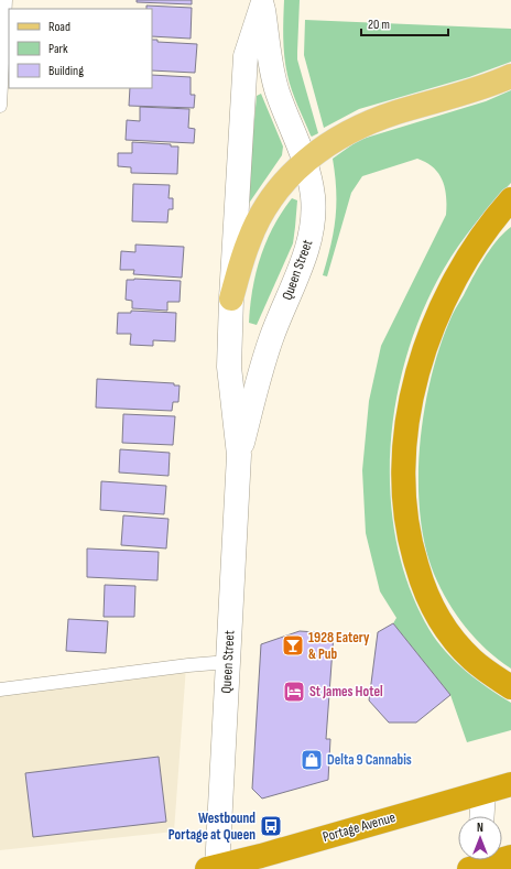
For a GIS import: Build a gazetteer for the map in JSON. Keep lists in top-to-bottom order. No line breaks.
{"streets":{"highway":["Portage Avenue"],"street":["Queen Street"]},"crossings":[["Queen Street","Portage Avenue"]],"places":{"bar":["1928 Eatery & Pub"],"hotel":["St James Hotel"],"shop":["Delta 9 Cannabis"],"bus stop":["Westbound Portage at Queen"]},"legend":["Road","Park","Building"],"scale_bar":"20 m","north":"top"}
